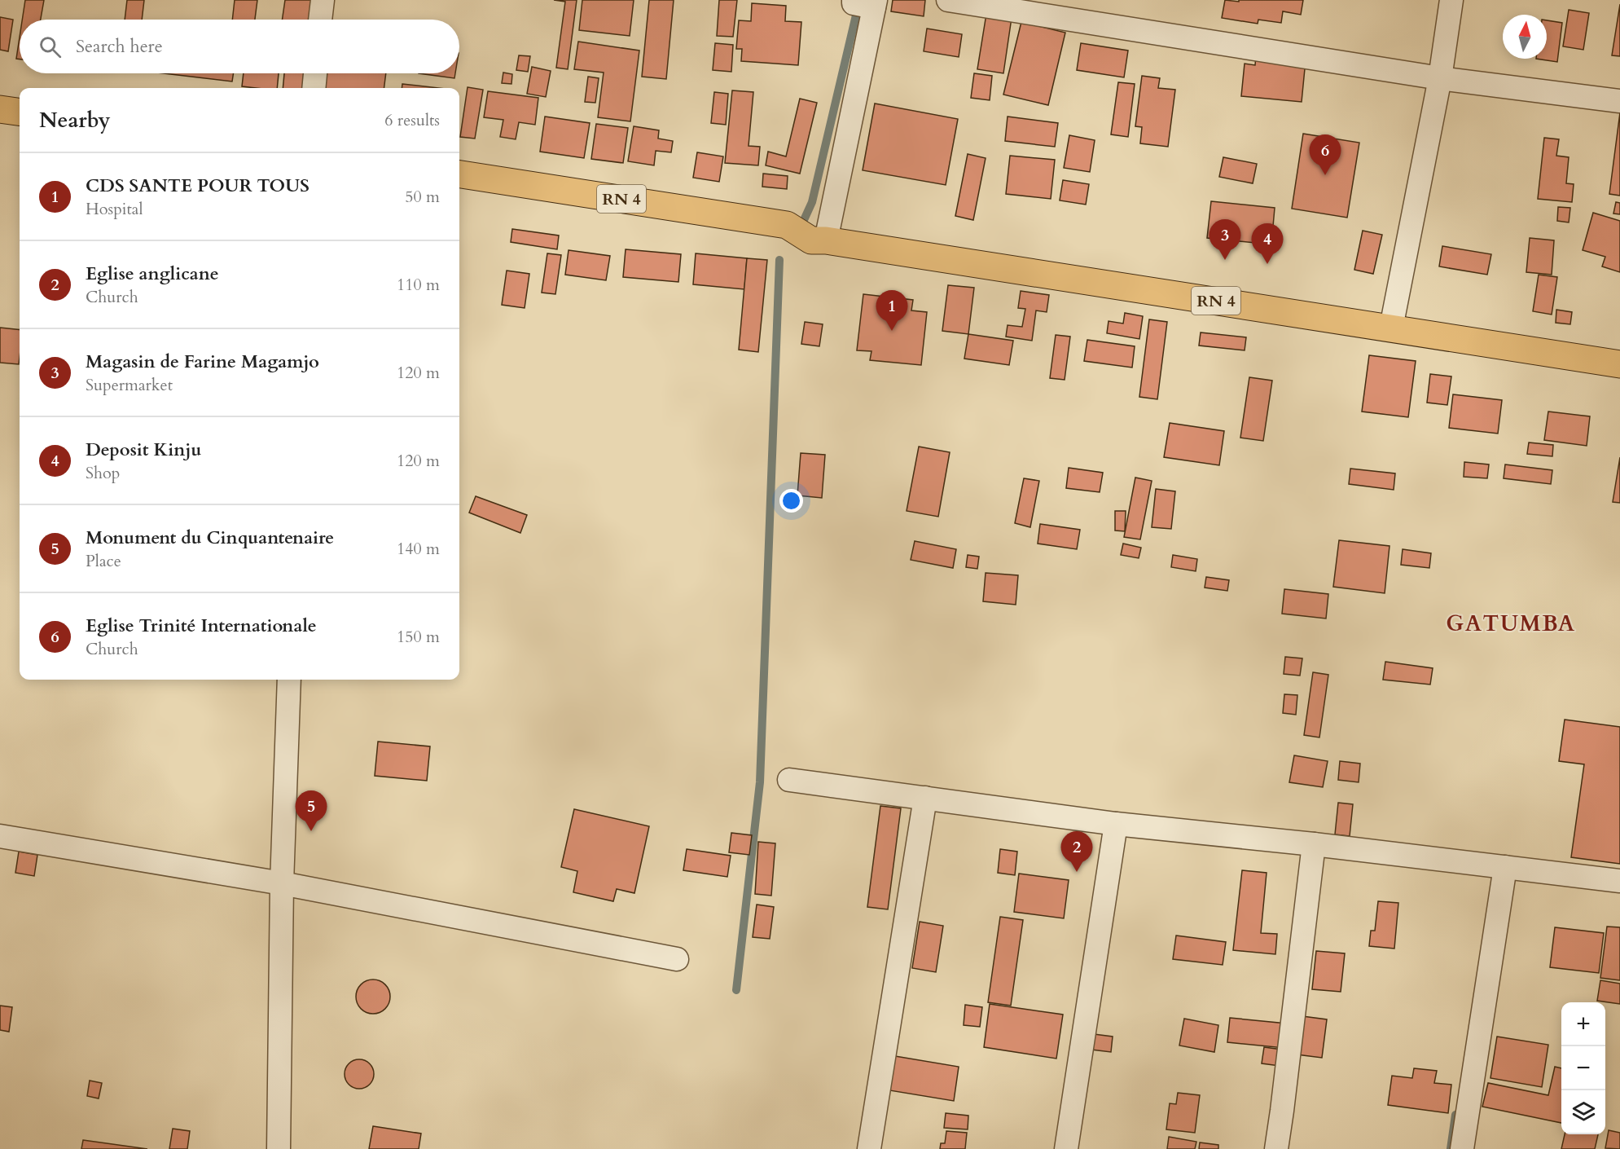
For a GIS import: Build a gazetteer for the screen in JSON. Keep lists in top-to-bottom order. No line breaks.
{"streets":{"main road":["RN 4"]},"districts":["GATUMBA"],"north":"top","page":{"search":"Search here","heading":["Nearby","6 results"],"pins":["6","3","4","1","5","2"],"list":[{"mark":"1","name":"CDS SANTE POUR TOUS","note":"Hospital","value":"50 m"},{"mark":"2","name":"Eglise anglicane","note":"Church","value":"110 m"},{"mark":"3","name":"Magasin de Farine Magamjo","note":"Supermarket","value":"120 m"},{"mark":"4","name":"Deposit Kinju","note":"Shop","value":"120 m"},{"mark":"5","name":"Monument du Cinquantenaire","note":"Place","value":"140 m"},{"mark":"6","name":"Eglise Trinité Internationale","note":"Church","value":"150 m"}],"map_buttons":["+","−"]}}
